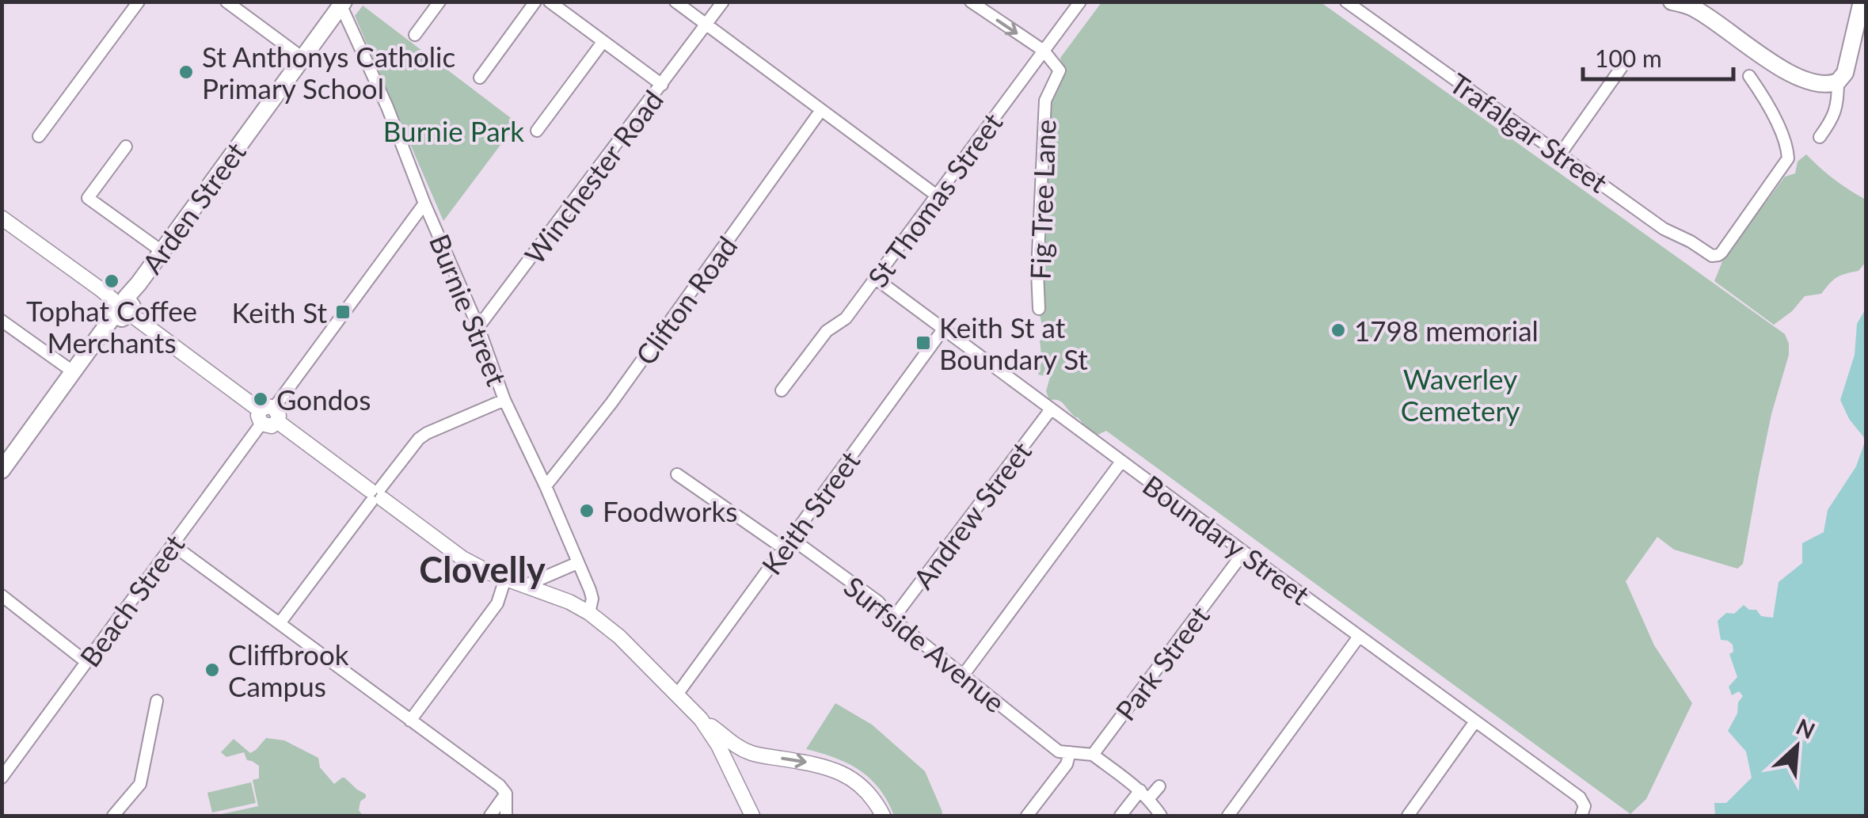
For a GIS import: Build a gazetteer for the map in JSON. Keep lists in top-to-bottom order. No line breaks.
{"streets":{"main road":["Arden Street"],"street":["Trafalgar Street","Winchester Road","St Thomas Street","Fig Tree Lane","Clifton Road","Burnie Street","Keith Street","Andrew Street","Boundary Street","Beach Street","Surfside Avenue","Park Street"]},"crossings":[["Winchester Road","Burnie Street"],["St Thomas Street","Fig Tree Lane"],["St Thomas Street","Boundary Street"],["Arden Street","Burnie Street"],["Clifton Road","Burnie Street"],["Burnie Street","Beach Street"],["Keith Street","Boundary Street"],["Keith Street","Surfside Avenue"],["Andrew Street","Boundary Street"],["Andrew Street","Surfside Avenue"],["Boundary Street","Park Street"]],"districts":["Clovelly"],"parks":["Burnie Park","Waverley Cemetery"],"places":{"other":["St Anthonys Catholic Primary School","Tophat Coffee Merchants","1798 memorial","Gondos","Foodworks","Cliffbrook Campus"],"transit":["Keith St","Keith St at Boundary St"]},"scale_bar":"100 m","north":"top right"}
